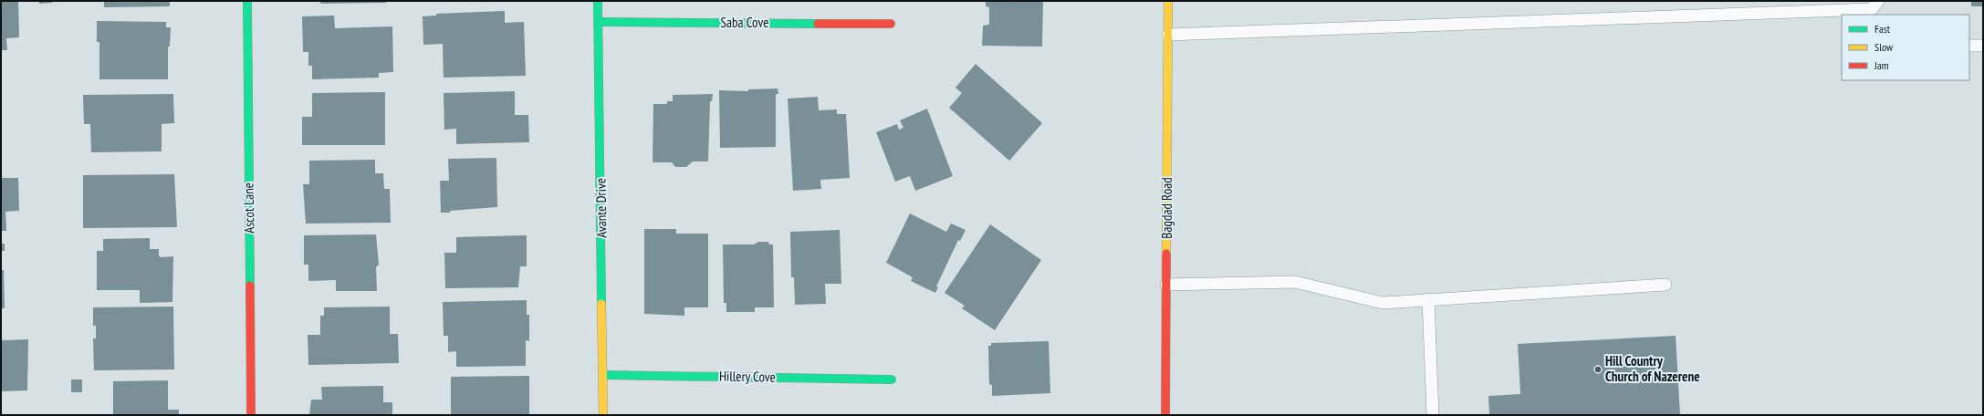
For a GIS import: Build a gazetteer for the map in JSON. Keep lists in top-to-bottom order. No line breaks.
{"streets":{"street":["Saba Cove","Ascot Lane","Avante Drive","Bagdad Road","Hillery Cove"]},"crossings":[["Saba Cove","Avante Drive"],["Avante Drive","Hillery Cove"]],"places":["Hill Country Church of Nazerene"],"legend":["Fast","Slow","Jam"]}
